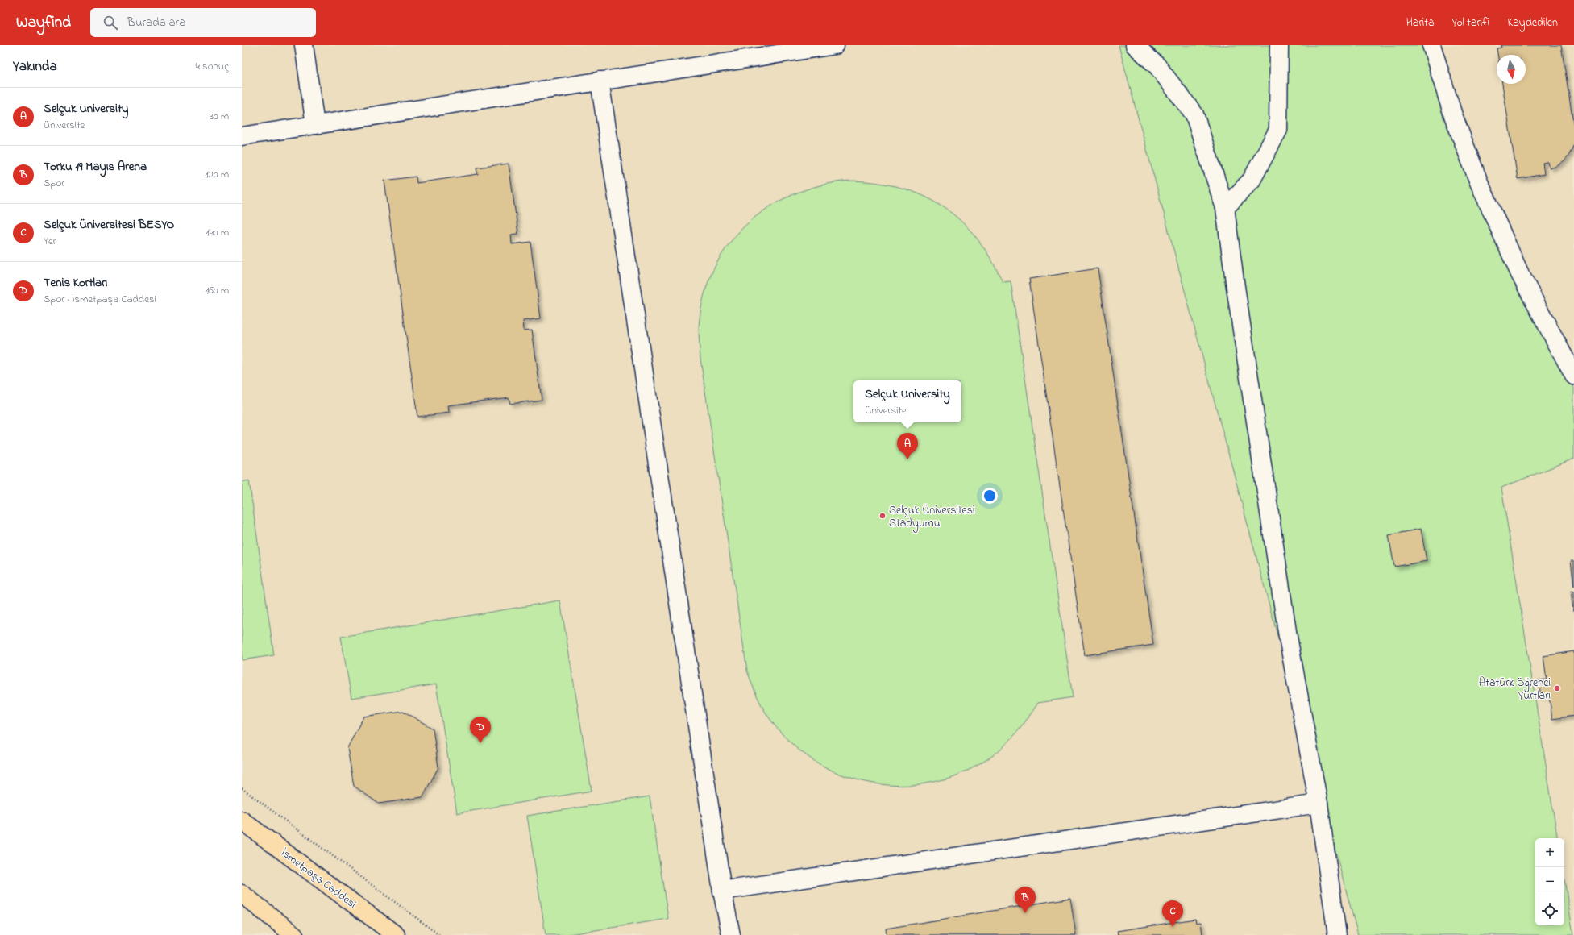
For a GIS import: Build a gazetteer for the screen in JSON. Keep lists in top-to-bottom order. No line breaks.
{"streets":{"main road":["İsmetpaşa Caddesi"]},"places":["Selçuk Üniversitesi Stadyumu","Atatürk Öğrenci Yurtları"],"north":"bottom","page":{"header":"Wayfind","search":"Burada ara","nav":["Harita","Yol tarifi","Kaydedilen"],"heading":["Yakında","4 sonuç"],"list":[{"mark":"A","name":"Selçuk University","note":"Üniversite","value":"30 m"},{"mark":"B","name":"Torku 19 Mayıs Arena","note":"Spor","value":"120 m"},{"mark":"C","name":"Selçuk Üniversitesi BESYO","note":"Yer","value":"140 m"},{"mark":"D","name":"Tenis Kortları","note":"Spor · İsmetpaşa Caddesi","value":"160 m"}],"popup":["Selçuk University","Üniversite"],"pins":["A","D","B","C"],"map_buttons":["+","−"]}}
